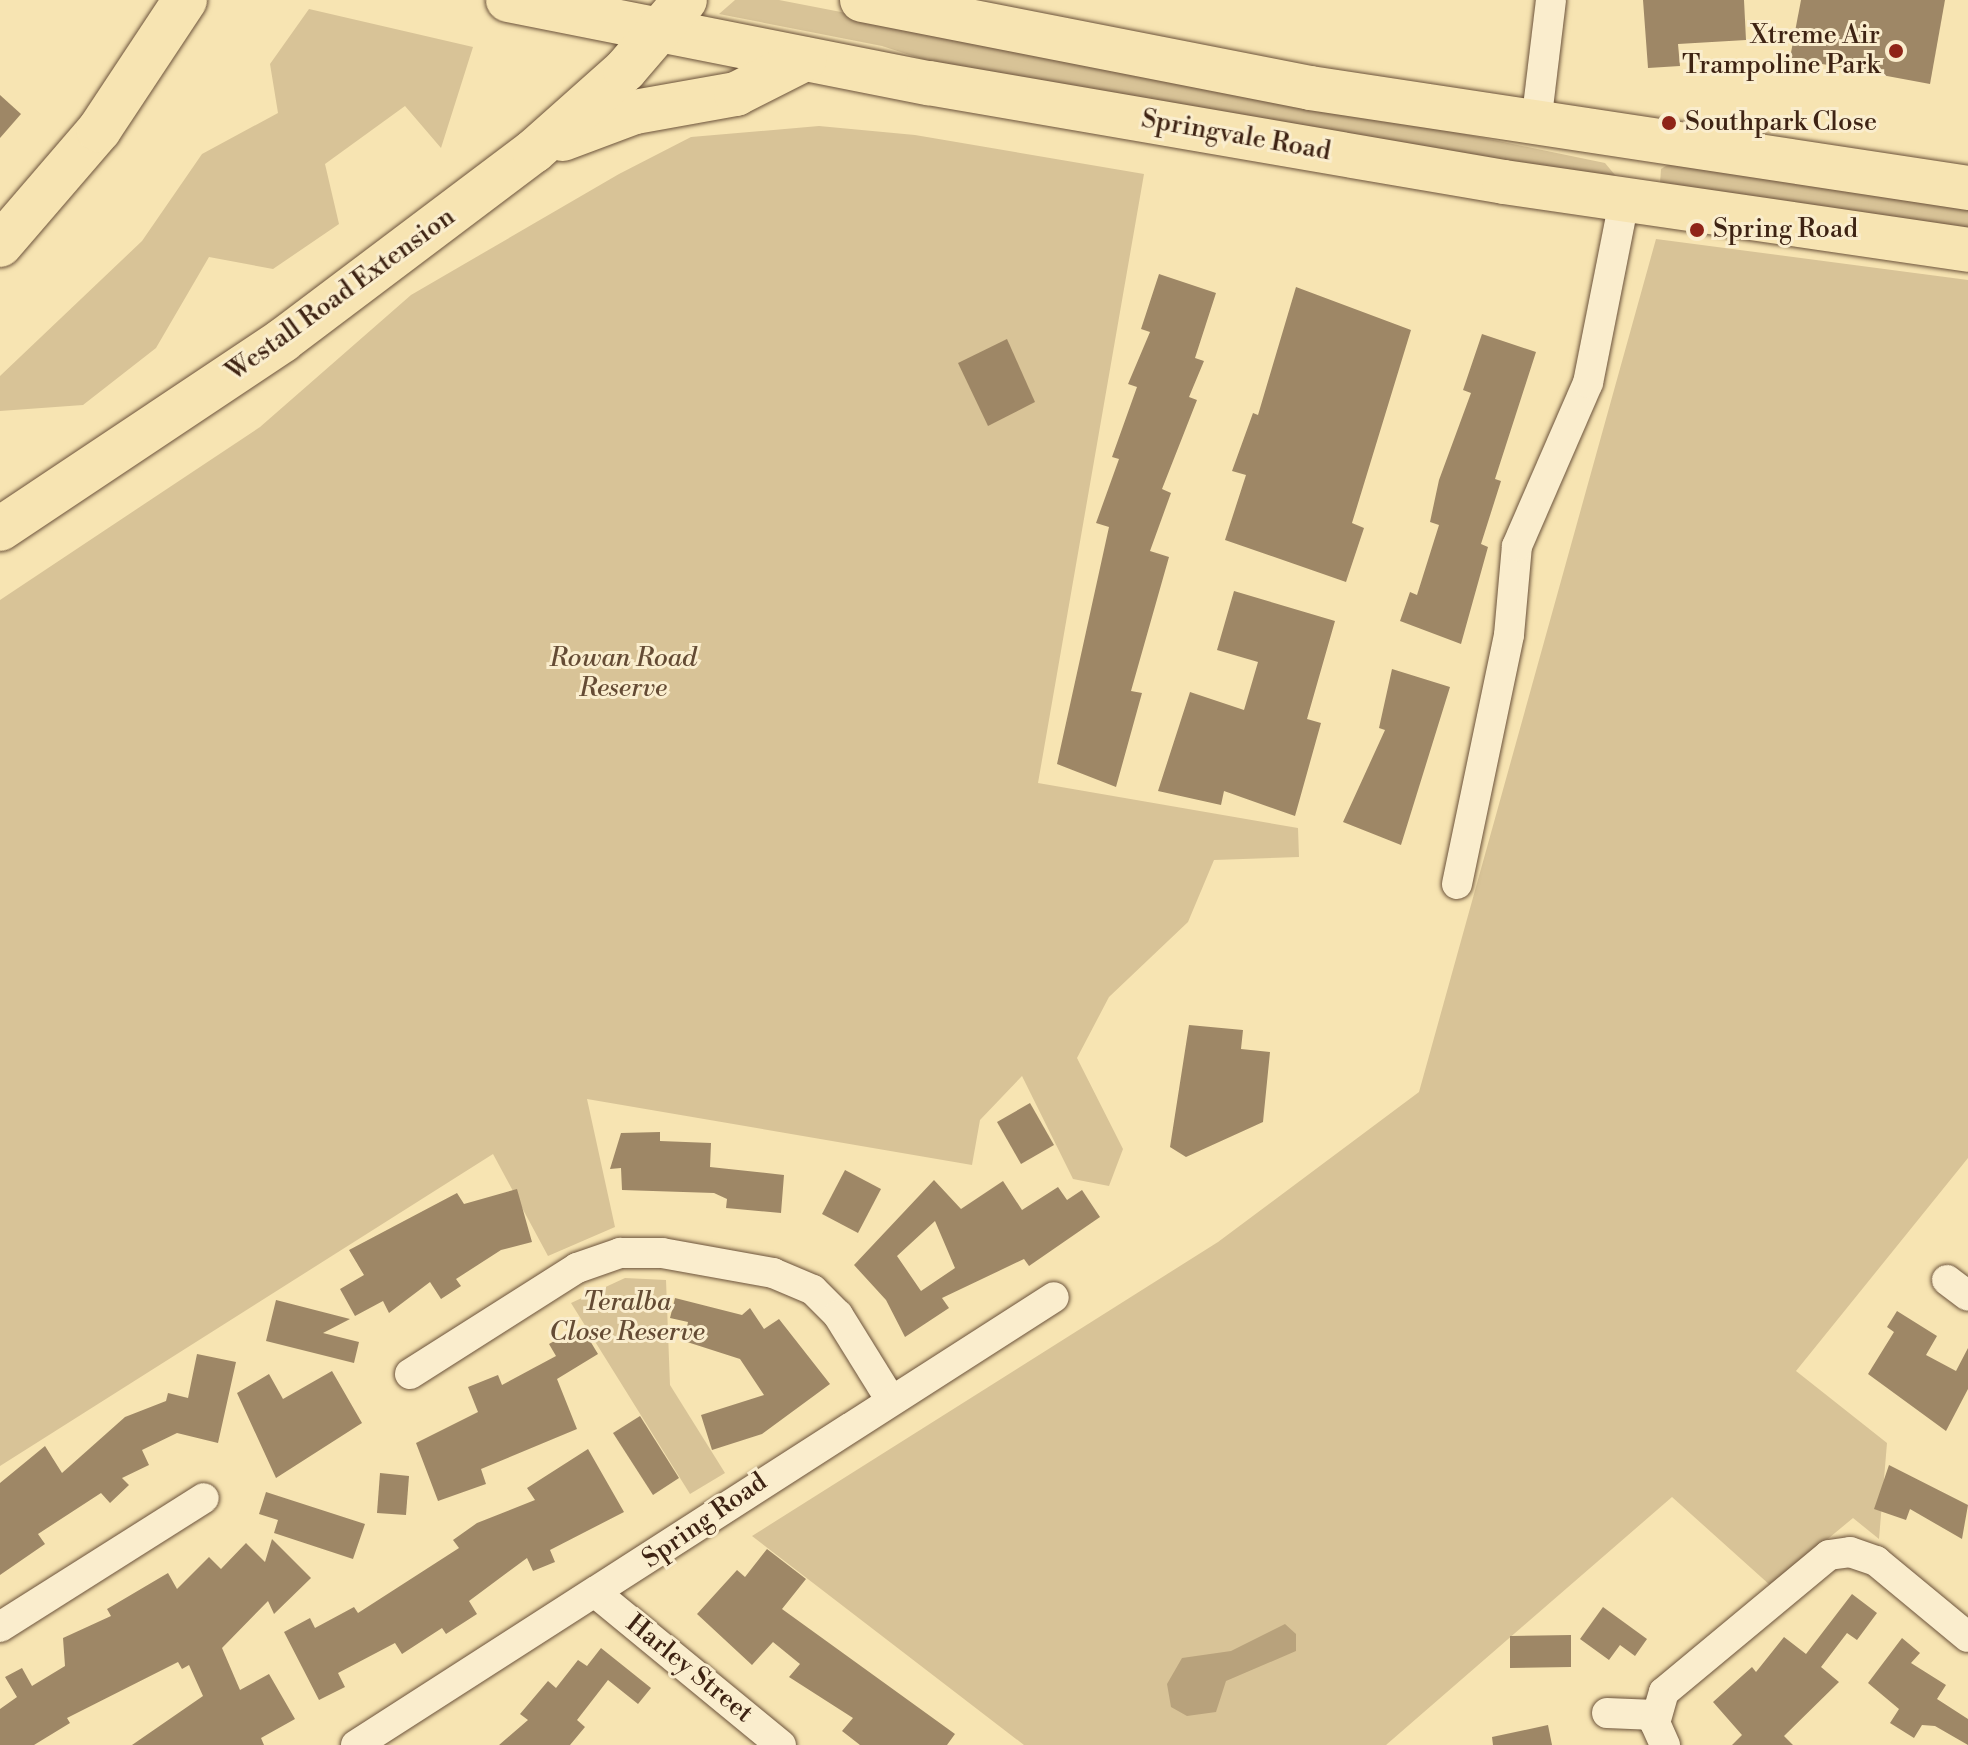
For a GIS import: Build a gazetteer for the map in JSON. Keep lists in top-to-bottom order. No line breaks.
{"streets":{"highway":["Springvale Road","Westall Road Extension"],"street":["Spring Road","Harley Street"]},"crossings":[["Springvale Road","Westall Road Extension"],["Spring Road","Harley Street"]],"parks":["Rowan Road Reserve","Teralba Close Reserve"],"places":["Xtreme Air Trampoline Park","Southpark Close","Spring Road"]}
